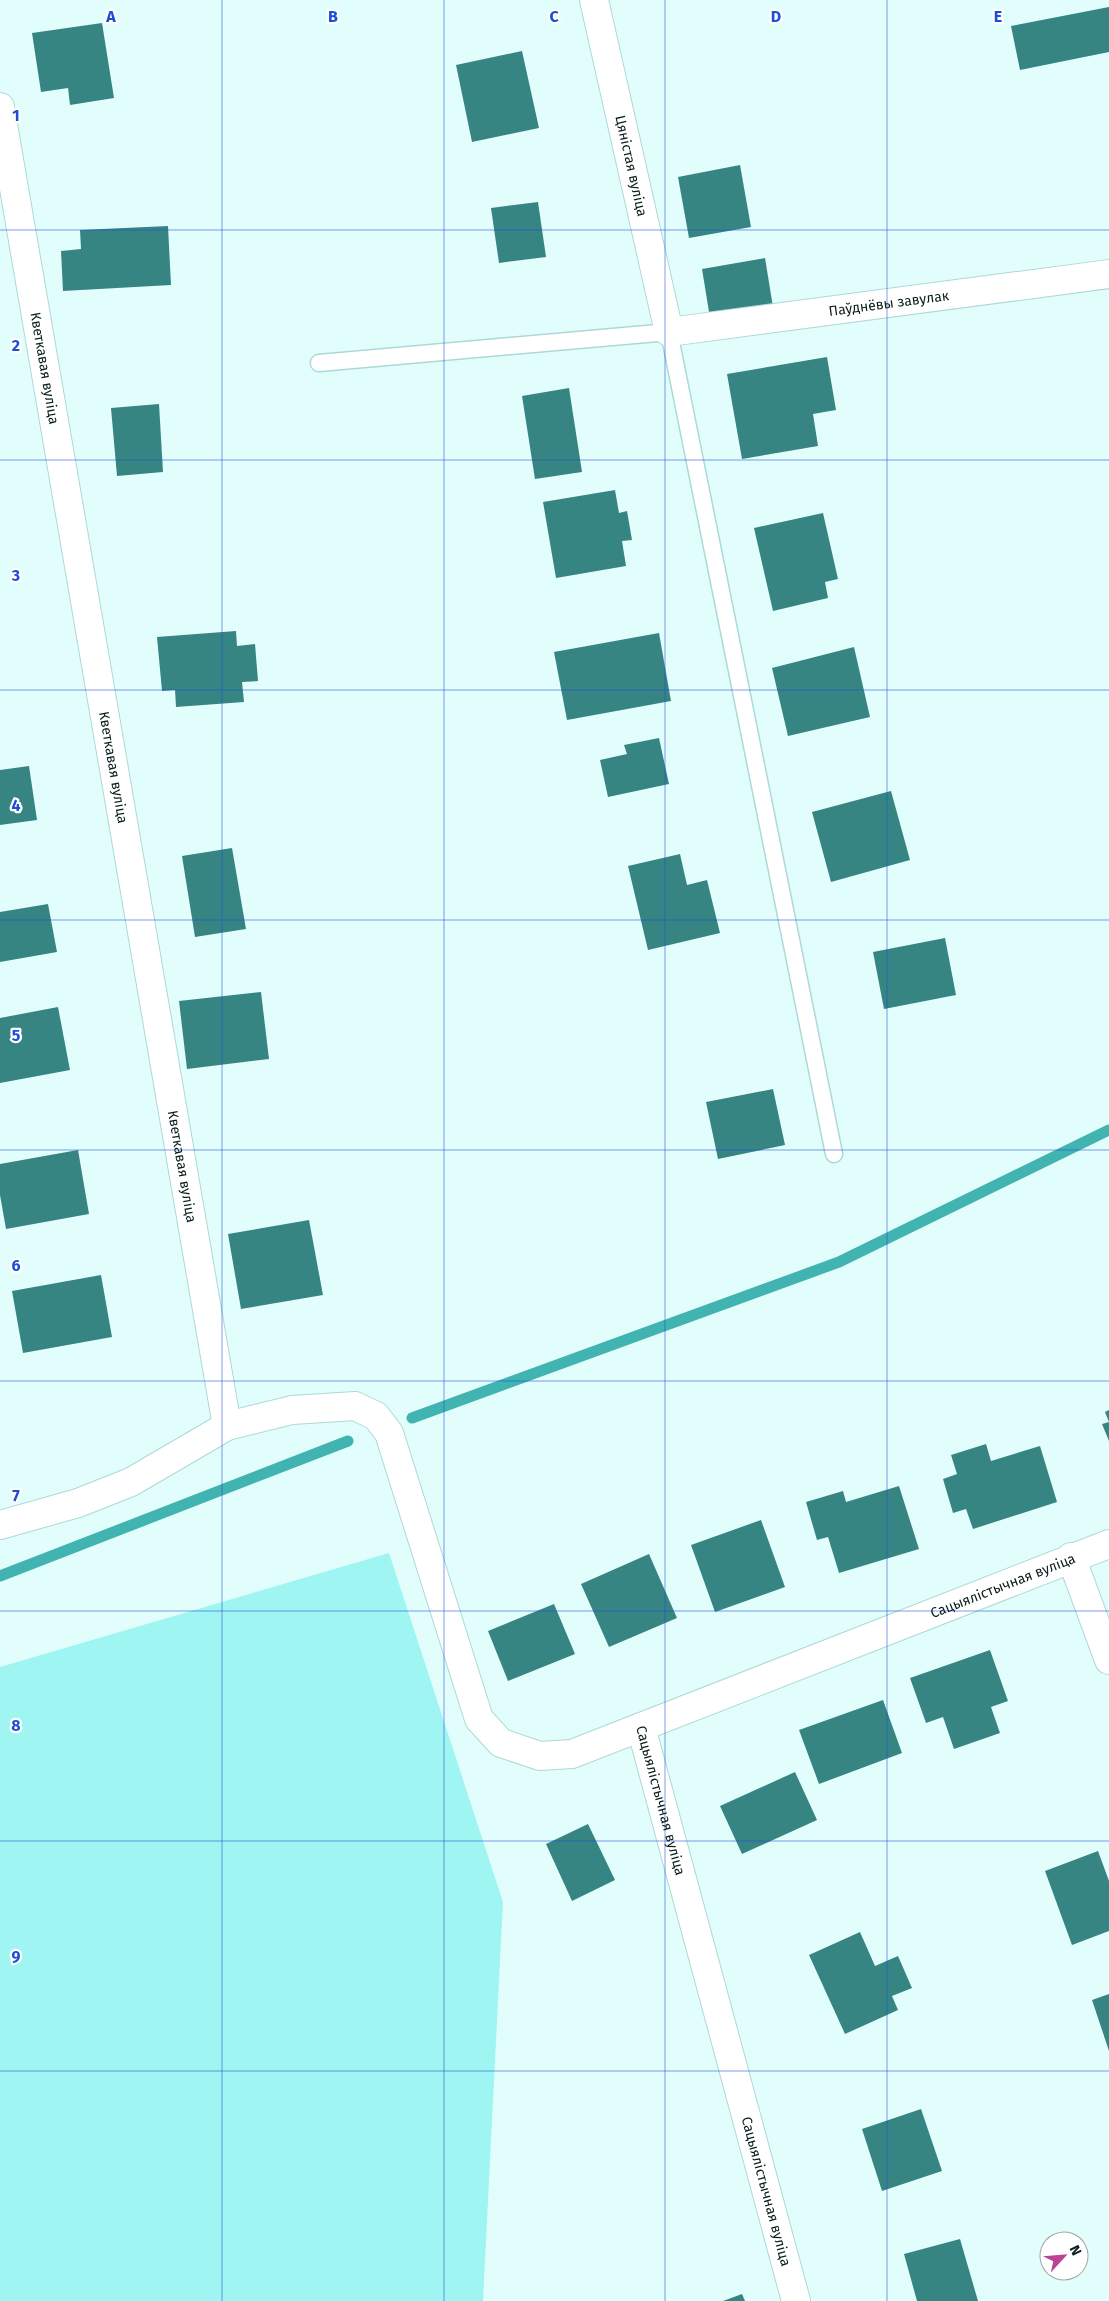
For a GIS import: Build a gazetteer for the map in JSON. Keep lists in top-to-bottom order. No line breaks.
{"streets":{"street":["Цяністая вуліца","Паўднёвы завулак","Кветкавая вуліца","Сацыялістычная вуліца"]},"crossings":[["Цяністая вуліца","Паўднёвы завулак"]],"north":"top right","grid":{"columns":["A","B","C","D","E"],"rows":["1","2","3","4","5","6","7","8","9"]}}
